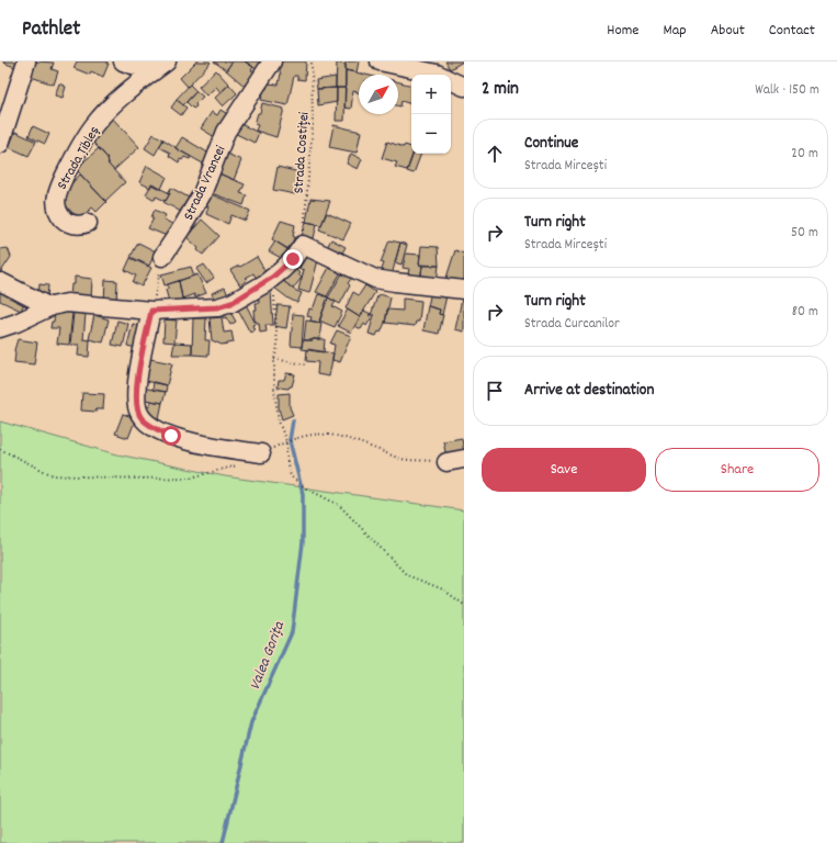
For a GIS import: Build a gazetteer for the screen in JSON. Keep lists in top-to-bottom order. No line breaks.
{"streets":{"street":["Strada Țibleș","Strada Vrancei"],"path":["Strada Costiței"]},"water":["Valea Gorița"],"north":"top right","page":{"header":"Pathlet","nav":["Home","Map","About","Contact"],"heading":["2 min","Walk · 150 m"],"map_buttons":["+","−"],"list":[["Continue","Strada Mircești","20 m"],["Turn right","Strada Mircești","50 m"],["Turn right","Strada Curcanilor","80 m"],"Arrive at destination"],"buttons":["Save","Share"]}}
